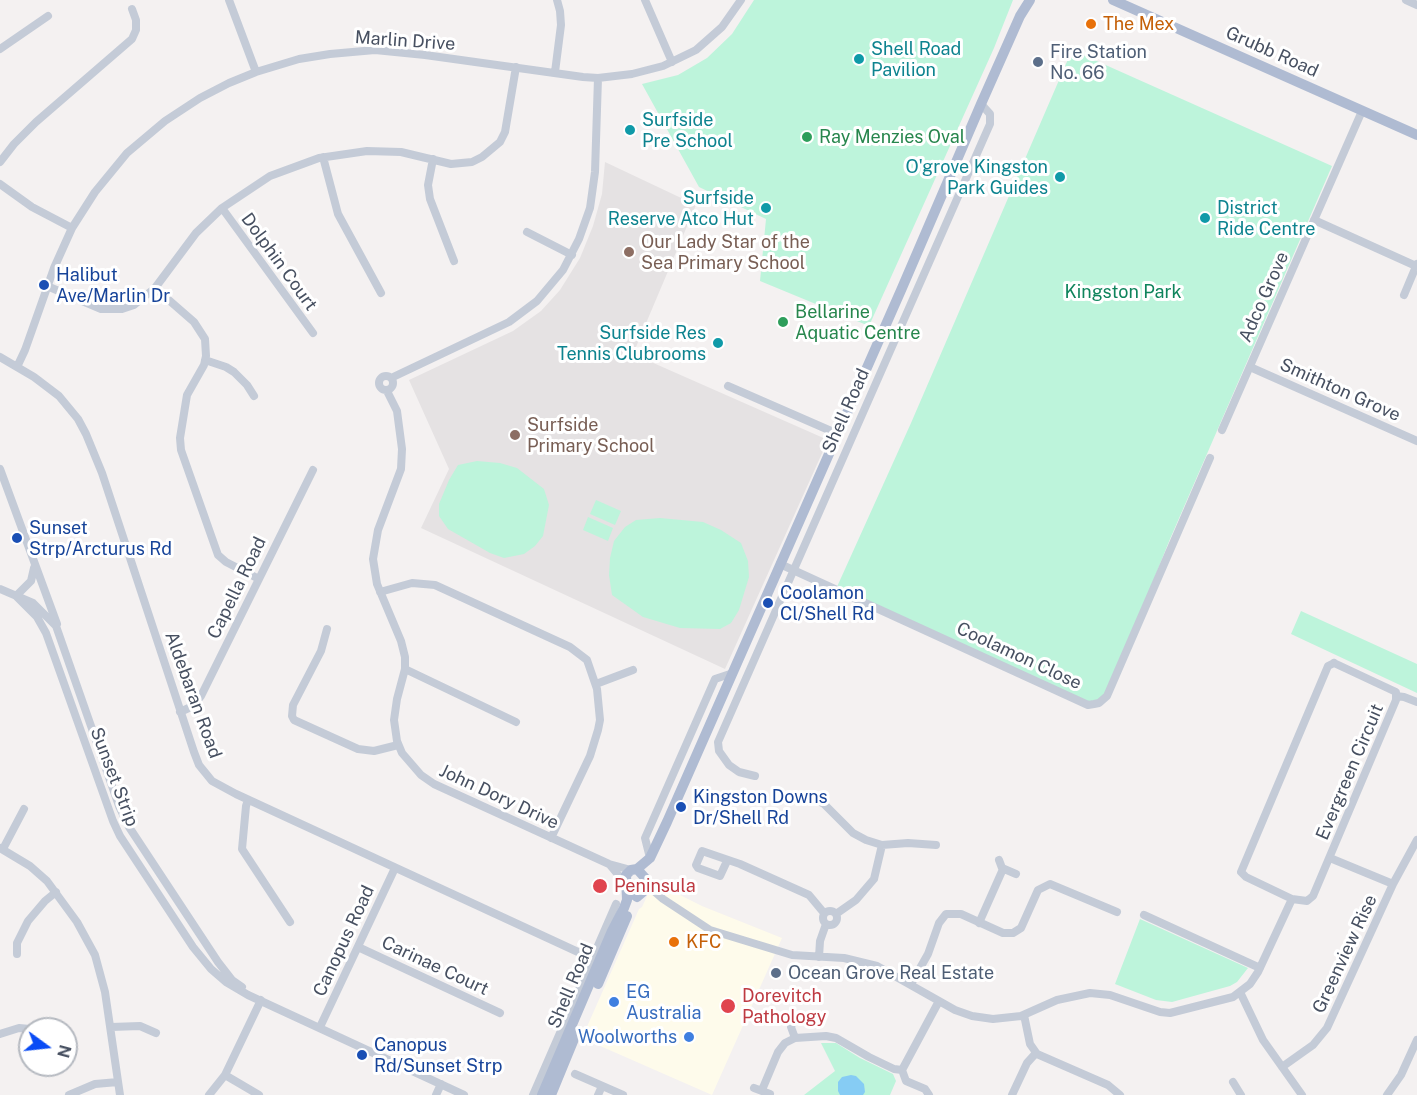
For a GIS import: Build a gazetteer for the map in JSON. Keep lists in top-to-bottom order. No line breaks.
{"streets":{"main road":["Grubb Road","Shell Road"],"street":["Marlin Drive","Dolphin Court","Adco Grove","Smithton Grove","Capella Road","Coolamon Close","Aldebaran Road","Evergreen Circuit","Sunset Strip","John Dory Drive","Canopus Road","Greenview Rise","Carinae Court"]},"crossings":[["Marlin Drive","Aldebaran Road"],["Grubb Road","Adco Grove"],["Adco Grove","Smithton Grove"],["Shell Road","Coolamon Close"],["Shell Road","Aldebaran Road"],["Shell Road","John Dory Drive"],["Capella Road","Aldebaran Road"],["Aldebaran Road","Canopus Road"],["Sunset Strip","Canopus Road"],["Canopus Road","Carinae Court"]],"parks":["Kingston Park"],"places":["The Mex","Shell Road Pavilion","Fire Station No. 66","Surfside Pre School","Ray Menzies Oval","O'grove Kingston Park Guides","Surfside Reserve Atco Hut","District Ride Centre","Our Lady Star of the Sea Primary School","Halibut Ave/Marlin Dr","Bellarine Aquatic Centre","Surfside Res Tennis Clubrooms","Surfside Primary School","Sunset Strp/Arcturus Rd","Coolamon Cl/Shell Rd","Kingston Downs Dr/Shell Rd","Peninsula","KFC","Ocean Grove Real Estate","EG Australia","Dorevitch Pathology","Woolworths","Canopus Rd/Sunset Strp"],"north":"right"}
